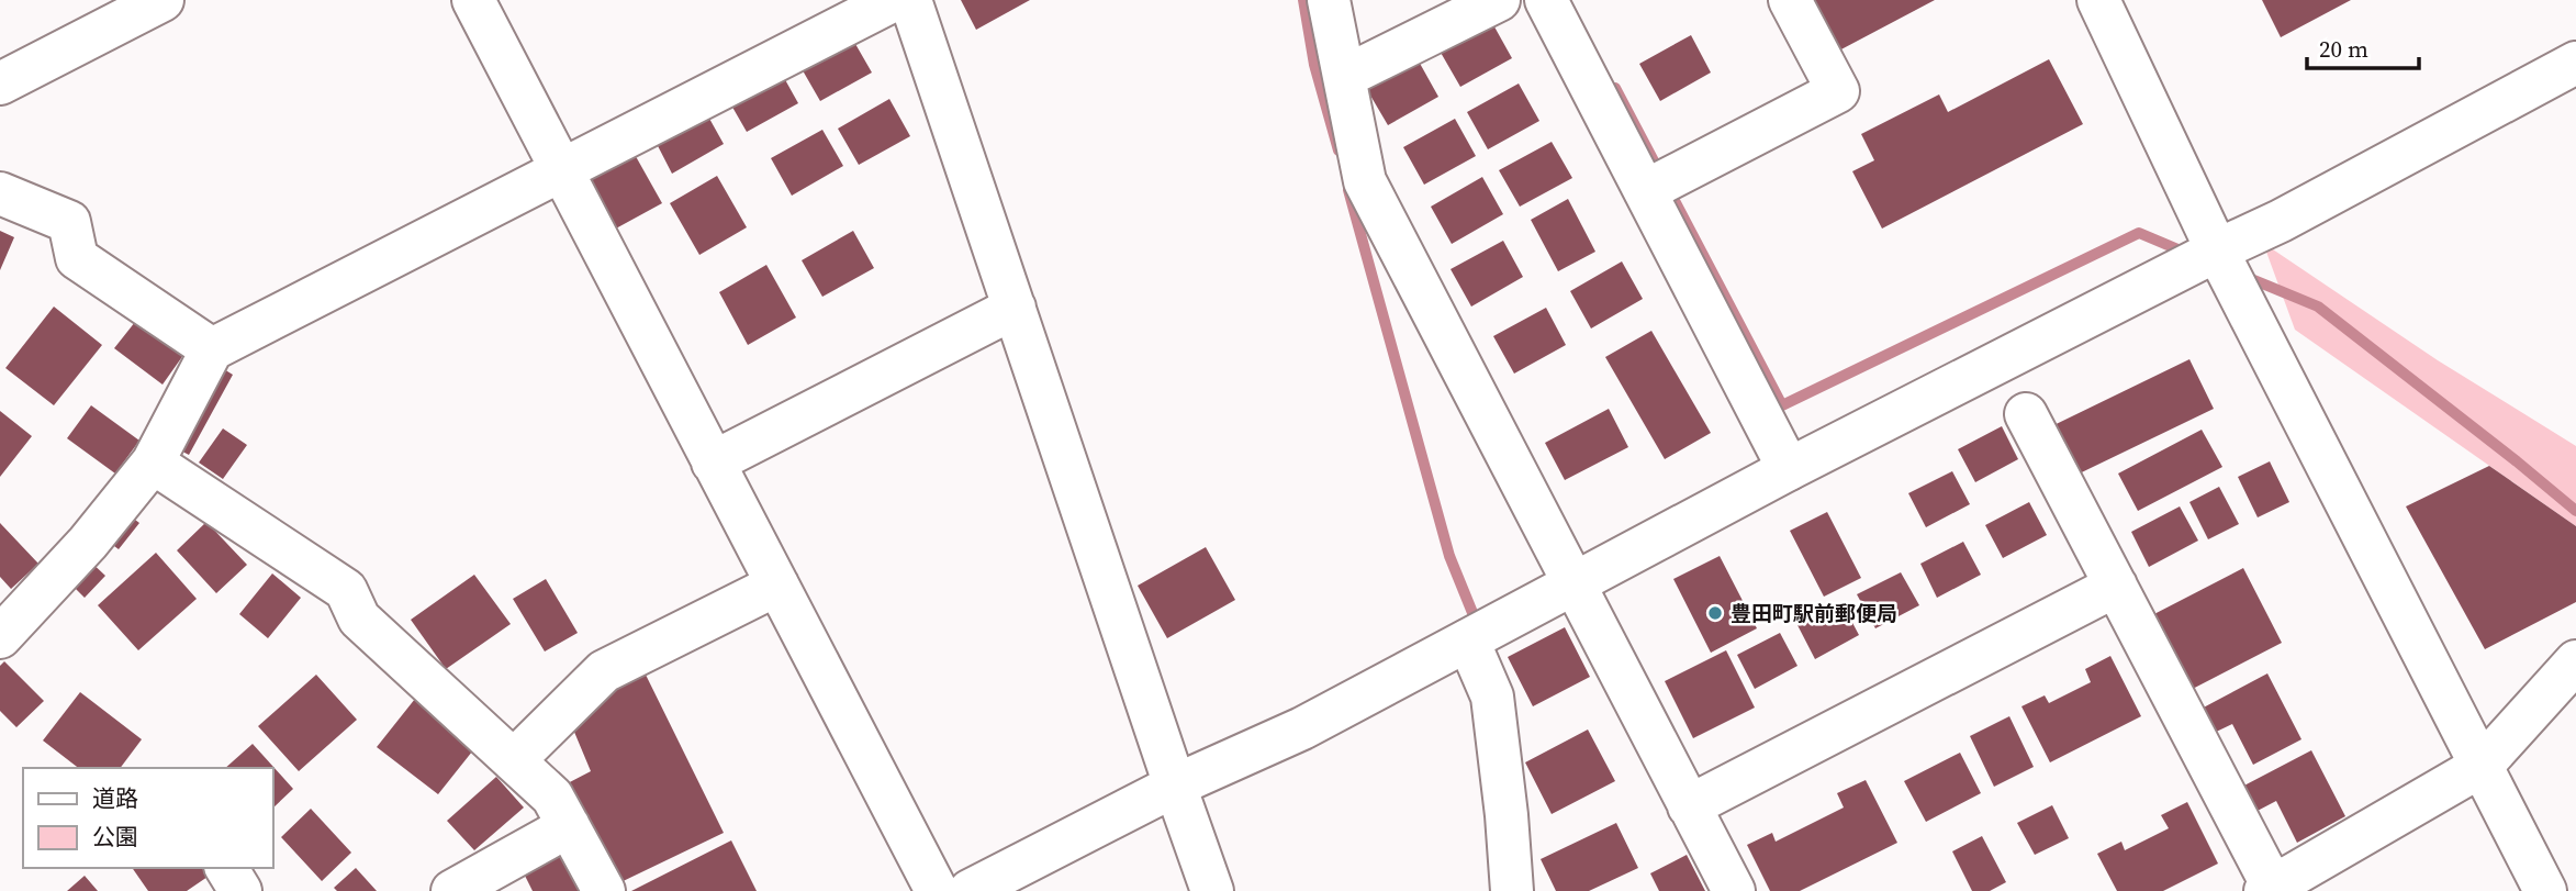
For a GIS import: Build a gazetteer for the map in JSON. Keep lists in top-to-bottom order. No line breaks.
{"places":["豊田町駅前郵便局"],"legend":["道路","公園"],"scale_bar":"20 m"}
